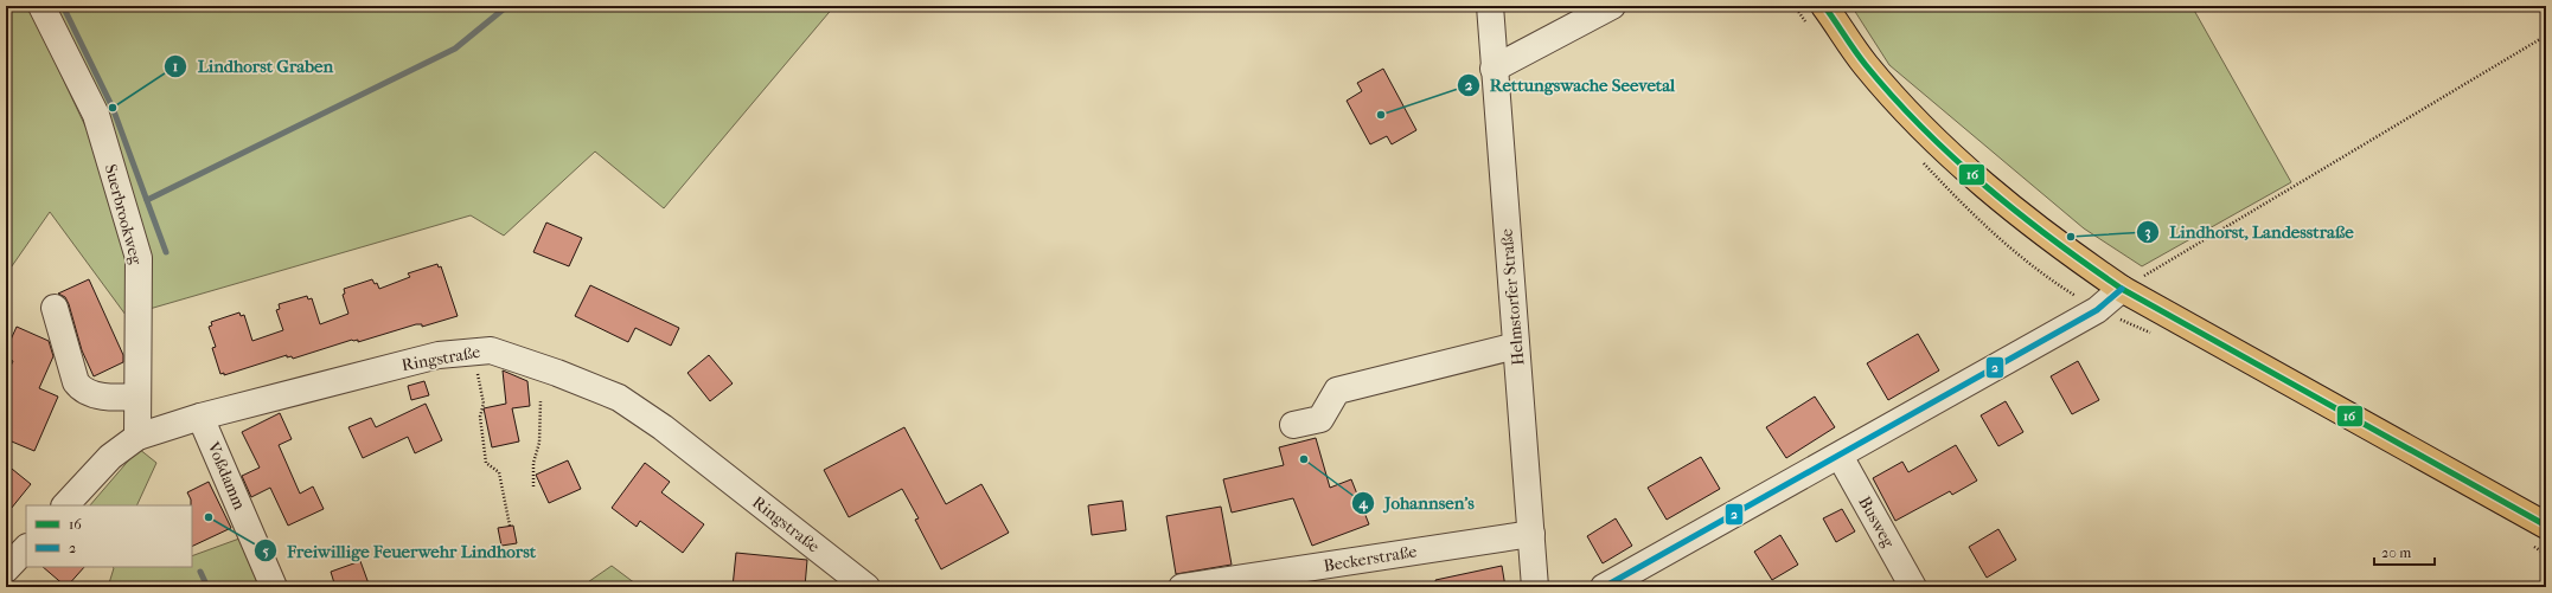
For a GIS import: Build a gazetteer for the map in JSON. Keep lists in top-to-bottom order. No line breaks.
{"streets":{"street":["Suerbrookweg","Helmstorfer Straße","Ringstraße","Voßdamm","Busweg","Beckerstraße"]},"crossings":[["Suerbrookweg","Ringstraße"],["Helmstorfer Straße","Beckerstraße"],["Ringstraße","Voßdamm"]],"places":["Lindhorst Graben","Rettungswache Seevetal","Lindhorst, Landesstraße","Johannsen's","Freiwillige Feuerwehr Lindhorst"],"lines":["transit line 16","transit line 2"],"legend":["16","2"],"scale_bar":"20 m"}
